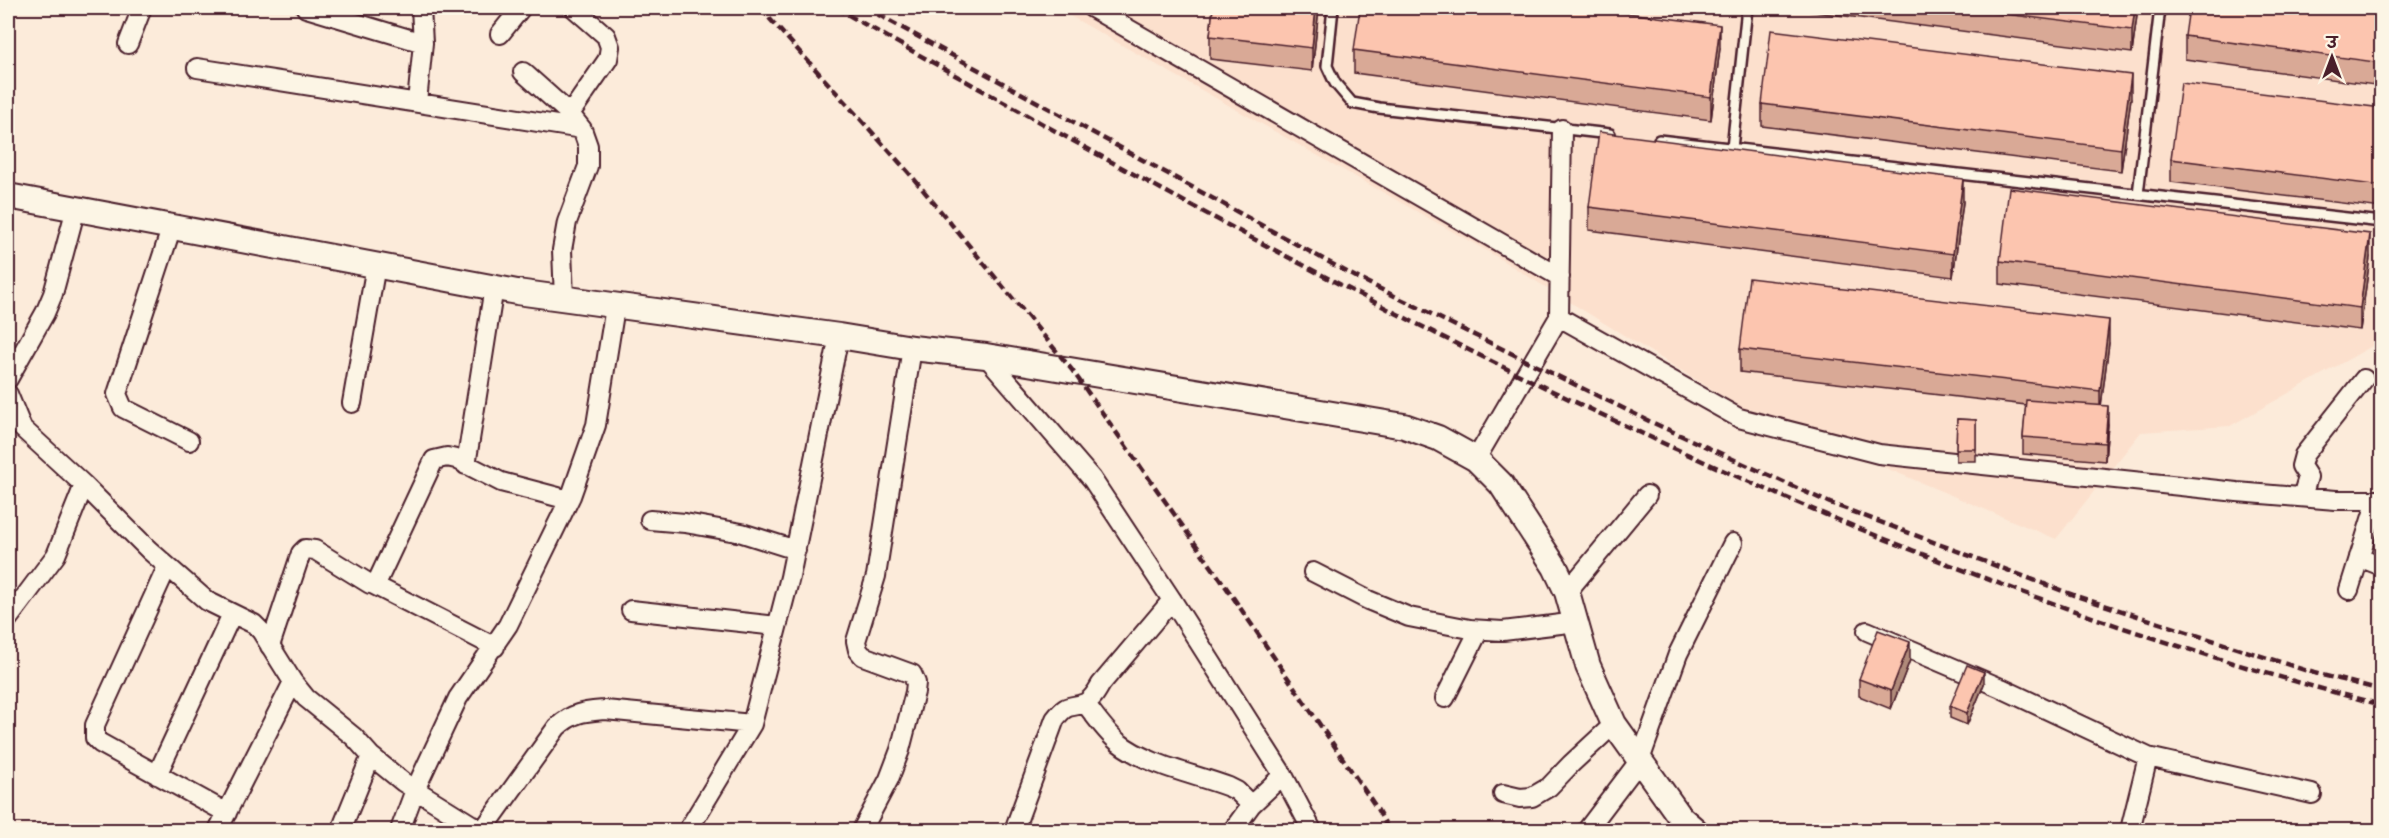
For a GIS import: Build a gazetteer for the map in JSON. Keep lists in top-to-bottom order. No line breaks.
{"north":"top"}
